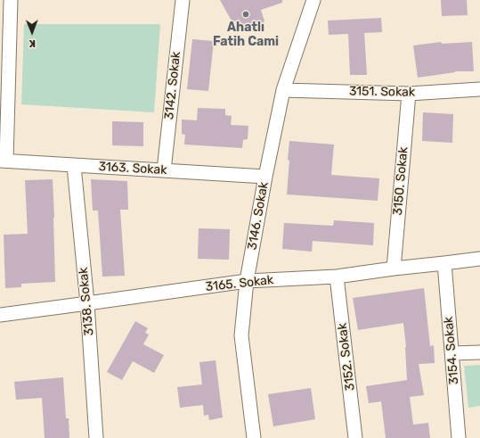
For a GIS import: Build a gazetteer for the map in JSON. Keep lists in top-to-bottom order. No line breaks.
{"streets":{"street":["3142. Sokak","3151. Sokak","3163. Sokak","3150. Sokak","3146. Sokak","3165. Sokak","3138. Sokak","3154. Sokak","3152. Sokak"]},"crossings":[["3142. Sokak","3163. Sokak"],["3151. Sokak","3150. Sokak"],["3151. Sokak","3146. Sokak"],["3163. Sokak","3146. Sokak"],["3163. Sokak","3138. Sokak"],["3150. Sokak","3165. Sokak"],["3146. Sokak","3165. Sokak"],["3165. Sokak","3138. Sokak"],["3165. Sokak","3154. Sokak"],["3165. Sokak","3152. Sokak"]],"places":["Ahatlı Fatih Cami"],"north":"bottom"}
